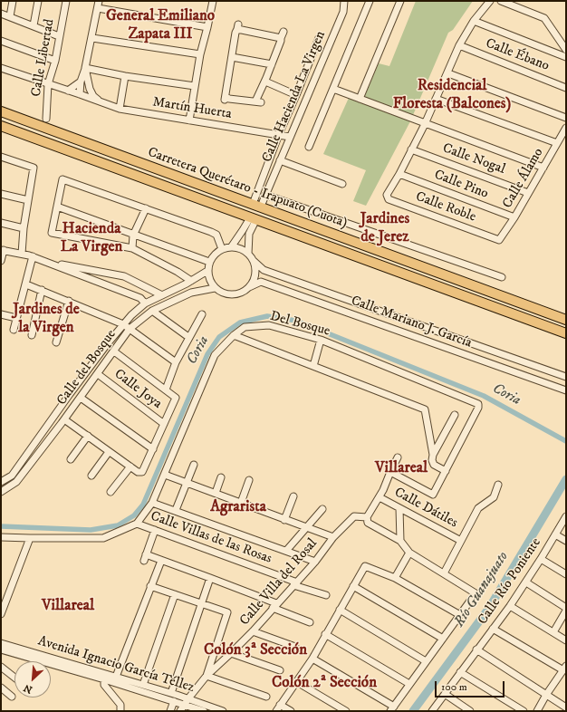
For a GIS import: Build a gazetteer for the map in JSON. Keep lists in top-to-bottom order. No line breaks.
{"streets":{"highway":["Carretera Querétaro - Irapuato (Cuota)"],"street":["Calle Ébano","Calle Libertad","Calle Hacienda La Virgen","Martín Huerta","Calle Nogal","Calle Álamo","Calle Pino","Calle Roble","Calle Mariano J. García","Del Bosque","Calle del Bosque","Calle Joya","Calle Dátiles","Calle Villas de las Rosas","Calle Río Poniente","Calle Villa del Rosal","Avenida Ignacio García Téllez"]},"crossings":[["Calle Hacienda La Virgen","Martín Huerta"],["Calle Nogal","Calle Álamo"],["Calle Álamo","Calle Pino"],["Calle Álamo","Calle Roble"],["Calle Pino","Calle Roble"],["Calle Mariano J. García","Calle del Bosque"],["Del Bosque","Calle Villas de las Rosas"],["Calle del Bosque","Calle Joya"],["Calle Villas de las Rosas","Calle Villa del Rosal"],["Calle Villa del Rosal","Avenida Ignacio García Téllez"]],"districts":["General Emiliano Zapata III","Residencial Floresta (Balcones)","Jardines de Jerez","Hacienda La Virgen","Jardines de la Virgen","Villareal","Agrarista","Villareal","Colón 3ª Sección","Colón 2ª Sección"],"water":["Coria","Río Guanajuato"],"scale_bar":"100 m","north":"bottom left"}
